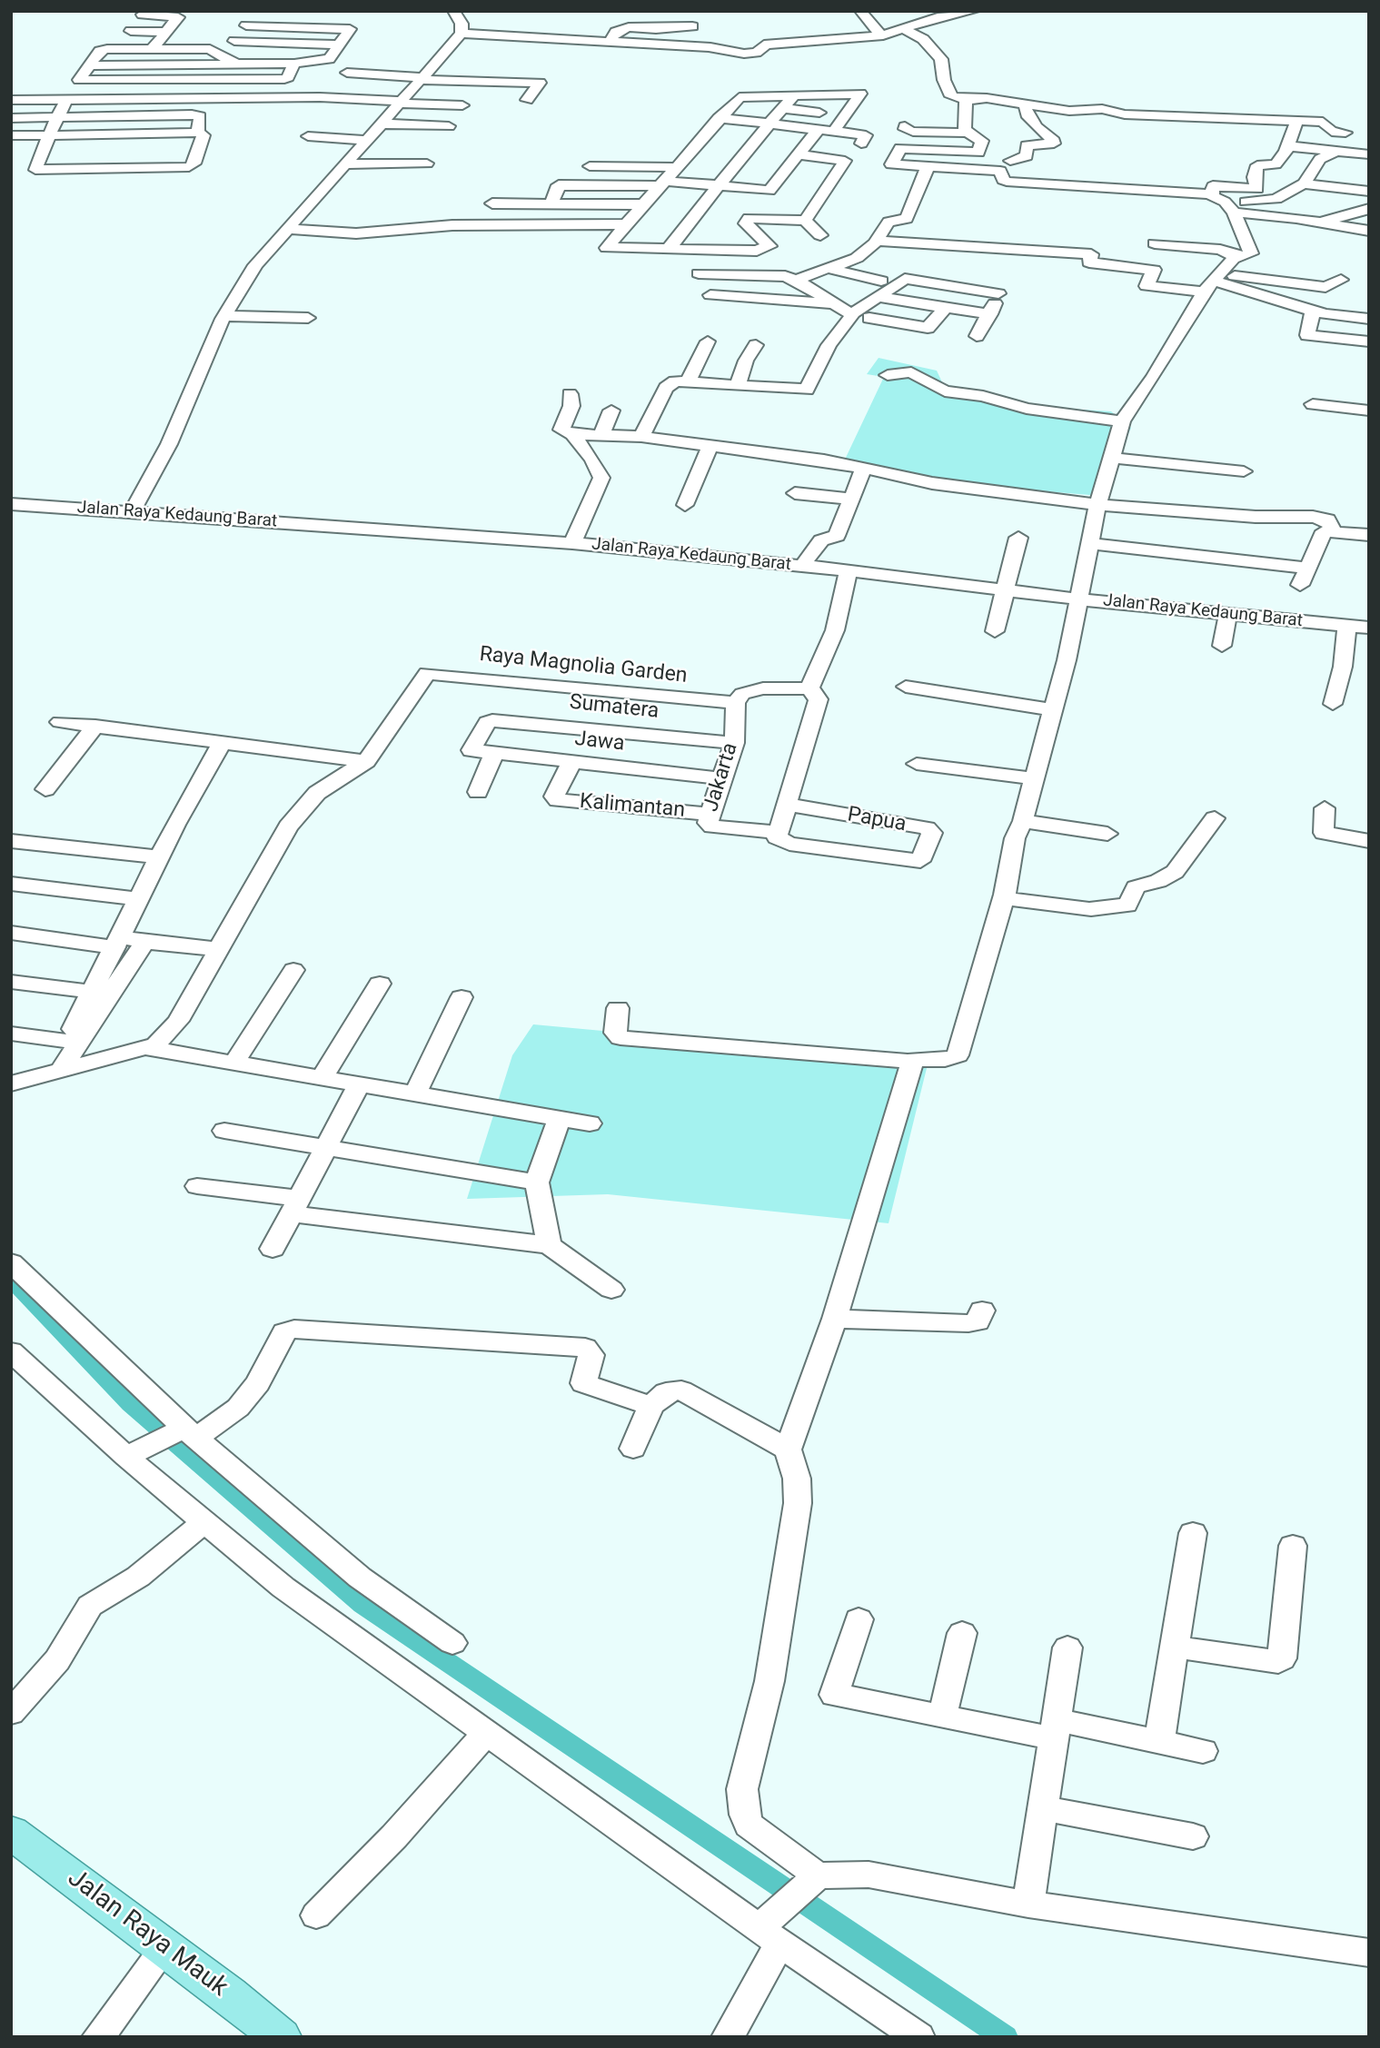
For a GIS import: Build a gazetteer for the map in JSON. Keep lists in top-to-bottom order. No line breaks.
{"streets":{"main road":["Jalan Raya Mauk"],"street":["Jalan Raya Kedaung Barat","Raya Magnolia Garden","Sumatera","Jawa","Jakarta","Kalimantan","Papua"]},"crossings":[["Raya Magnolia Garden","Jakarta"],["Sumatera","Jawa"],["Sumatera","Jakarta"],["Jawa","Jakarta"],["Jawa","Kalimantan"],["Jakarta","Kalimantan"],["Jakarta","Papua"]]}
